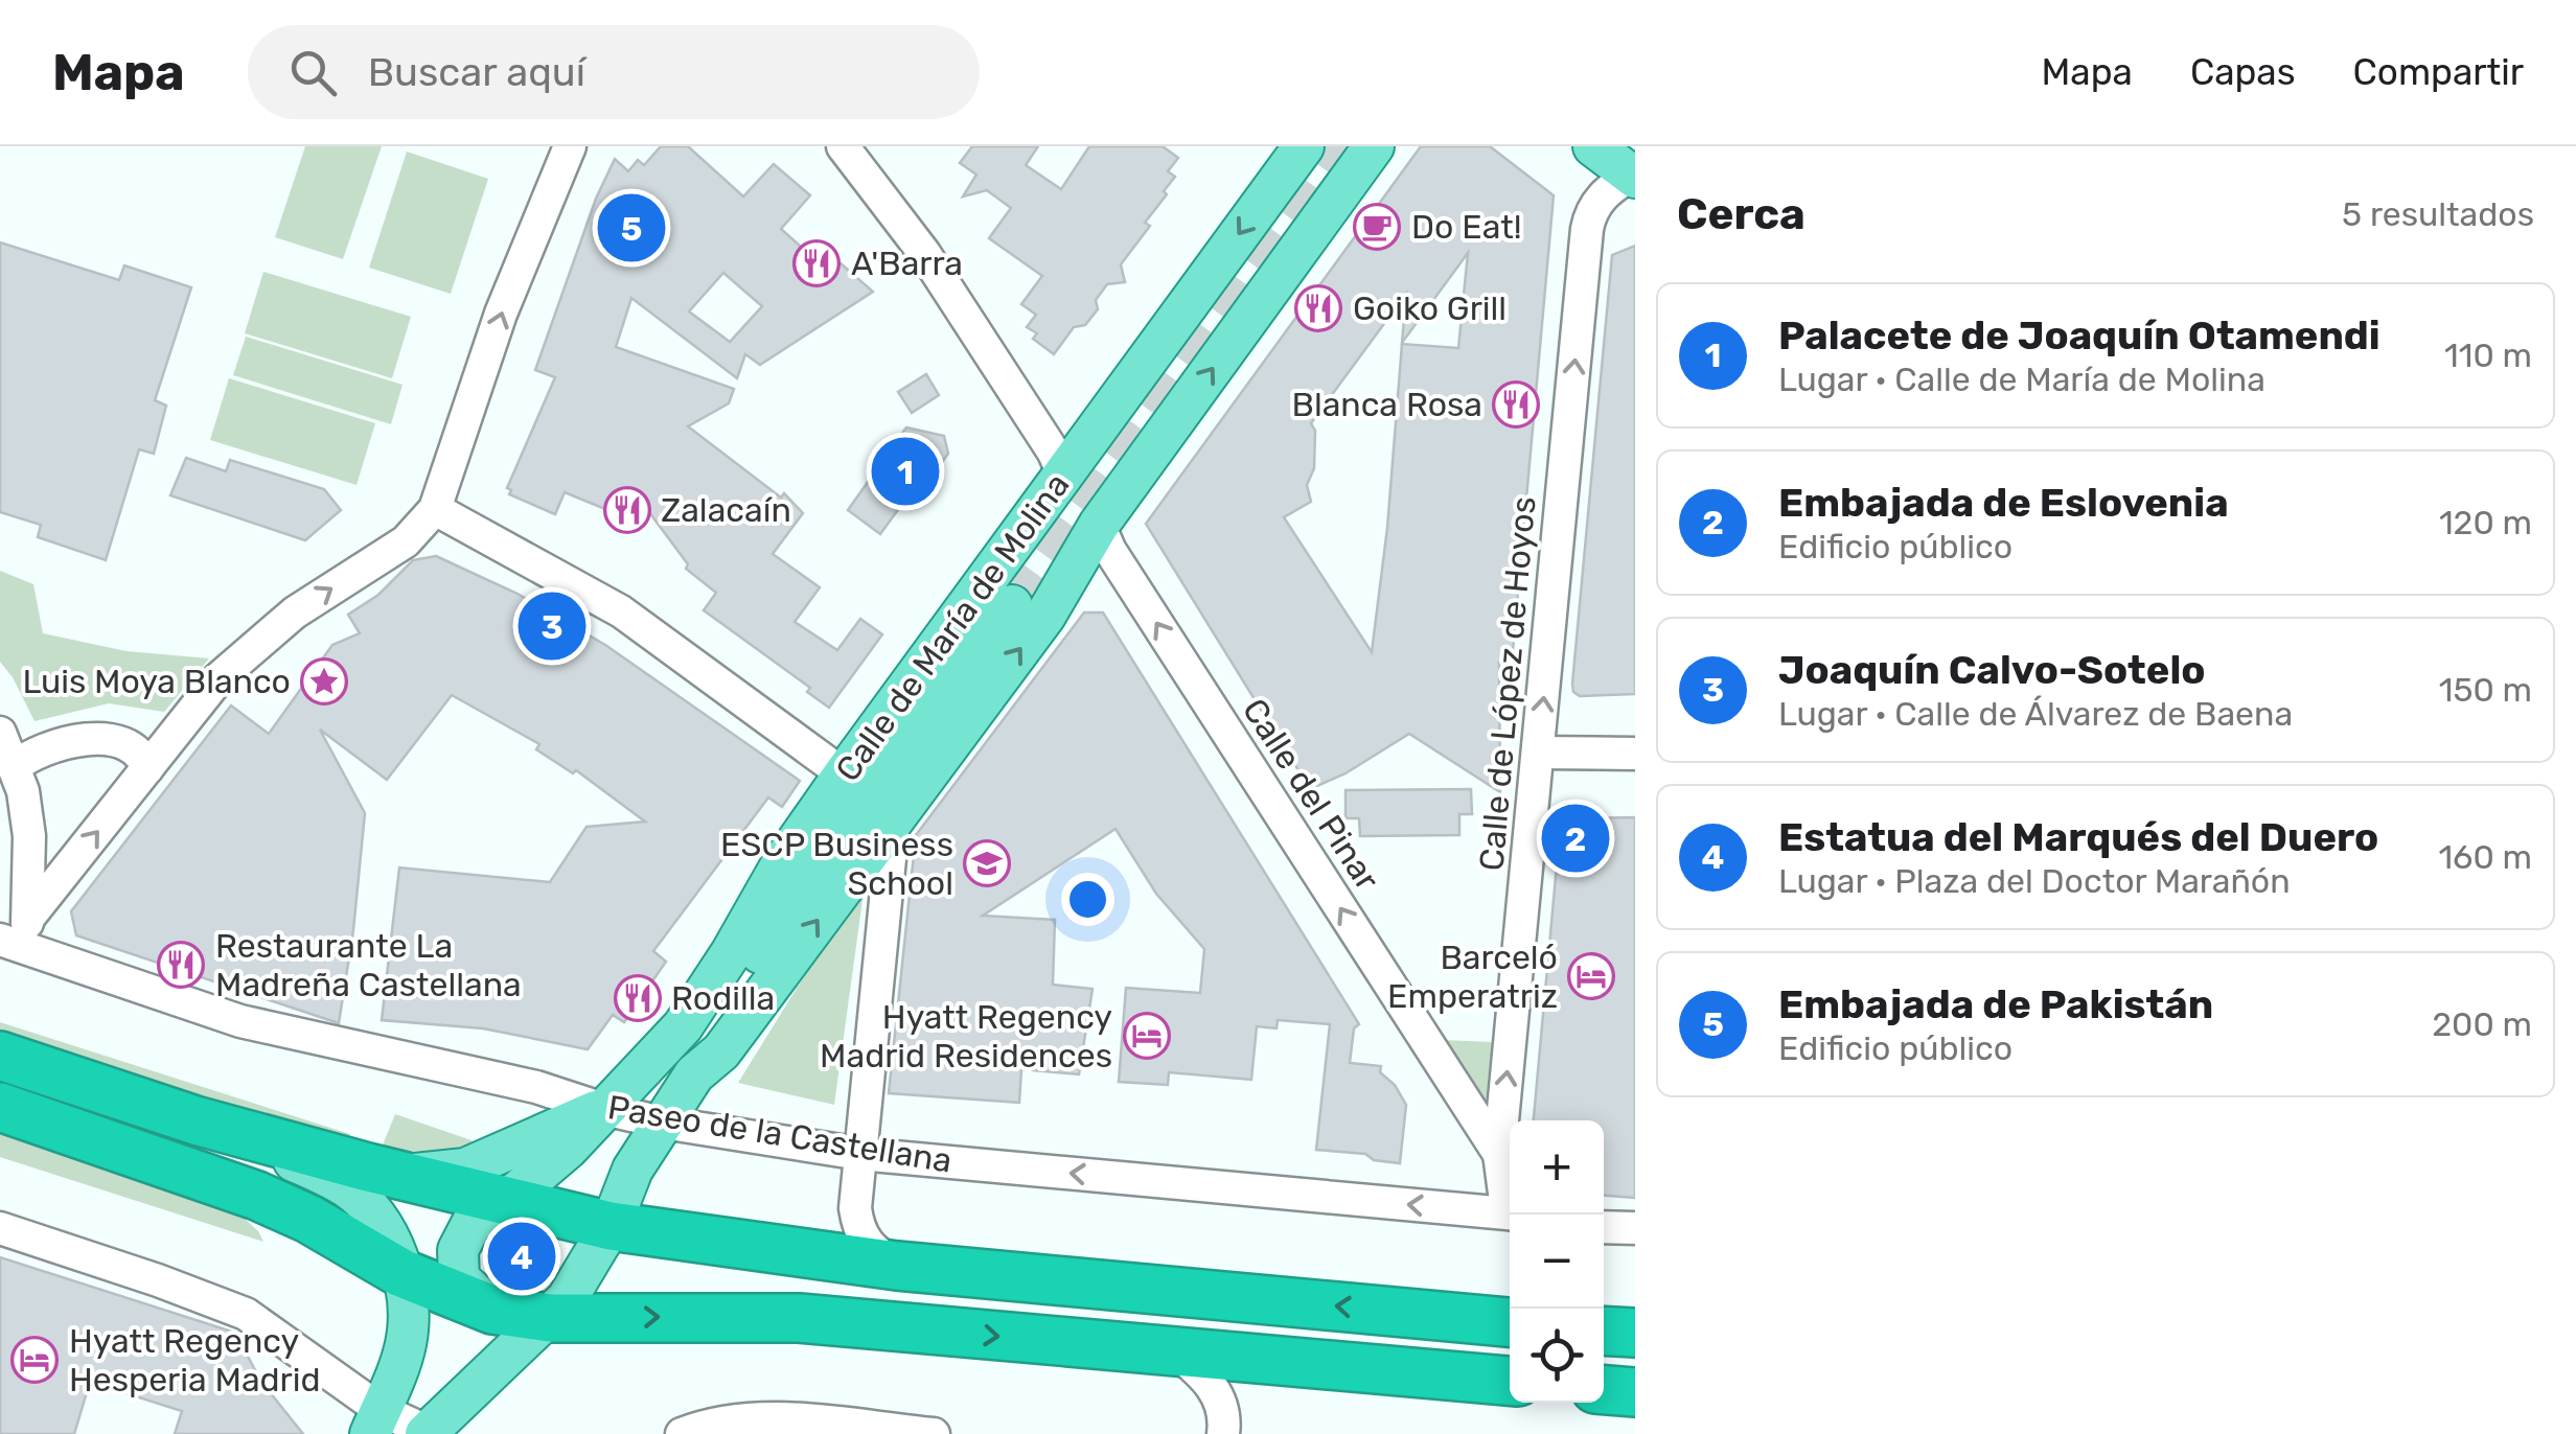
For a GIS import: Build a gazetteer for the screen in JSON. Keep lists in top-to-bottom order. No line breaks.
{"streets":{"main road":["Calle de María de Molina"],"street":["Calle de López de Hoyos","Calle del Pinar","Paseo de la Castellana"]},"crossings":[["Calle de María de Molina","Calle del Pinar"],["Calle de María de Molina","Paseo de la Castellana"],["Calle de López de Hoyos","Calle del Pinar"]],"one_way":["Calle de López de Hoyos","Calle del Pinar","Paseo de la Castellana"],"places":{"cafe":["Do Eat!"],"restaurant":["A'Barra","Goiko Grill","Blanca Rosa","Zalacaín","Restaurante La Madreña Castellana","Rodilla"],"place":["Luis Moya Blanco"],"school or university":["ESCP Business School"],"hotel":["Barceló Emperatriz","Hyatt Regency Madrid Residences","Hyatt Regency Hesperia Madrid"]},"page":{"header":"Mapa","search":"Buscar aquí","nav":["Mapa","Capas","Compartir"],"heading":["Cerca","5 resultados"],"pins":["5","1","3","2","4"],"list":[{"mark":"1","name":"Palacete de Joaquín Otamendi","note":"Lugar · Calle de María de Molina","value":"110 m"},{"mark":"2","name":"Embajada de Eslovenia","note":"Edificio público","value":"120 m"},{"mark":"3","name":"Joaquín Calvo-Sotelo","note":"Lugar · Calle de Álvarez de Baena","value":"150 m"},{"mark":"4","name":"Estatua del Marqués del Duero","note":"Lugar · Plaza del Doctor Marañón","value":"160 m"},{"mark":"5","name":"Embajada de Pakistán","note":"Edificio público","value":"200 m"}],"map_buttons":["+","−"]}}
